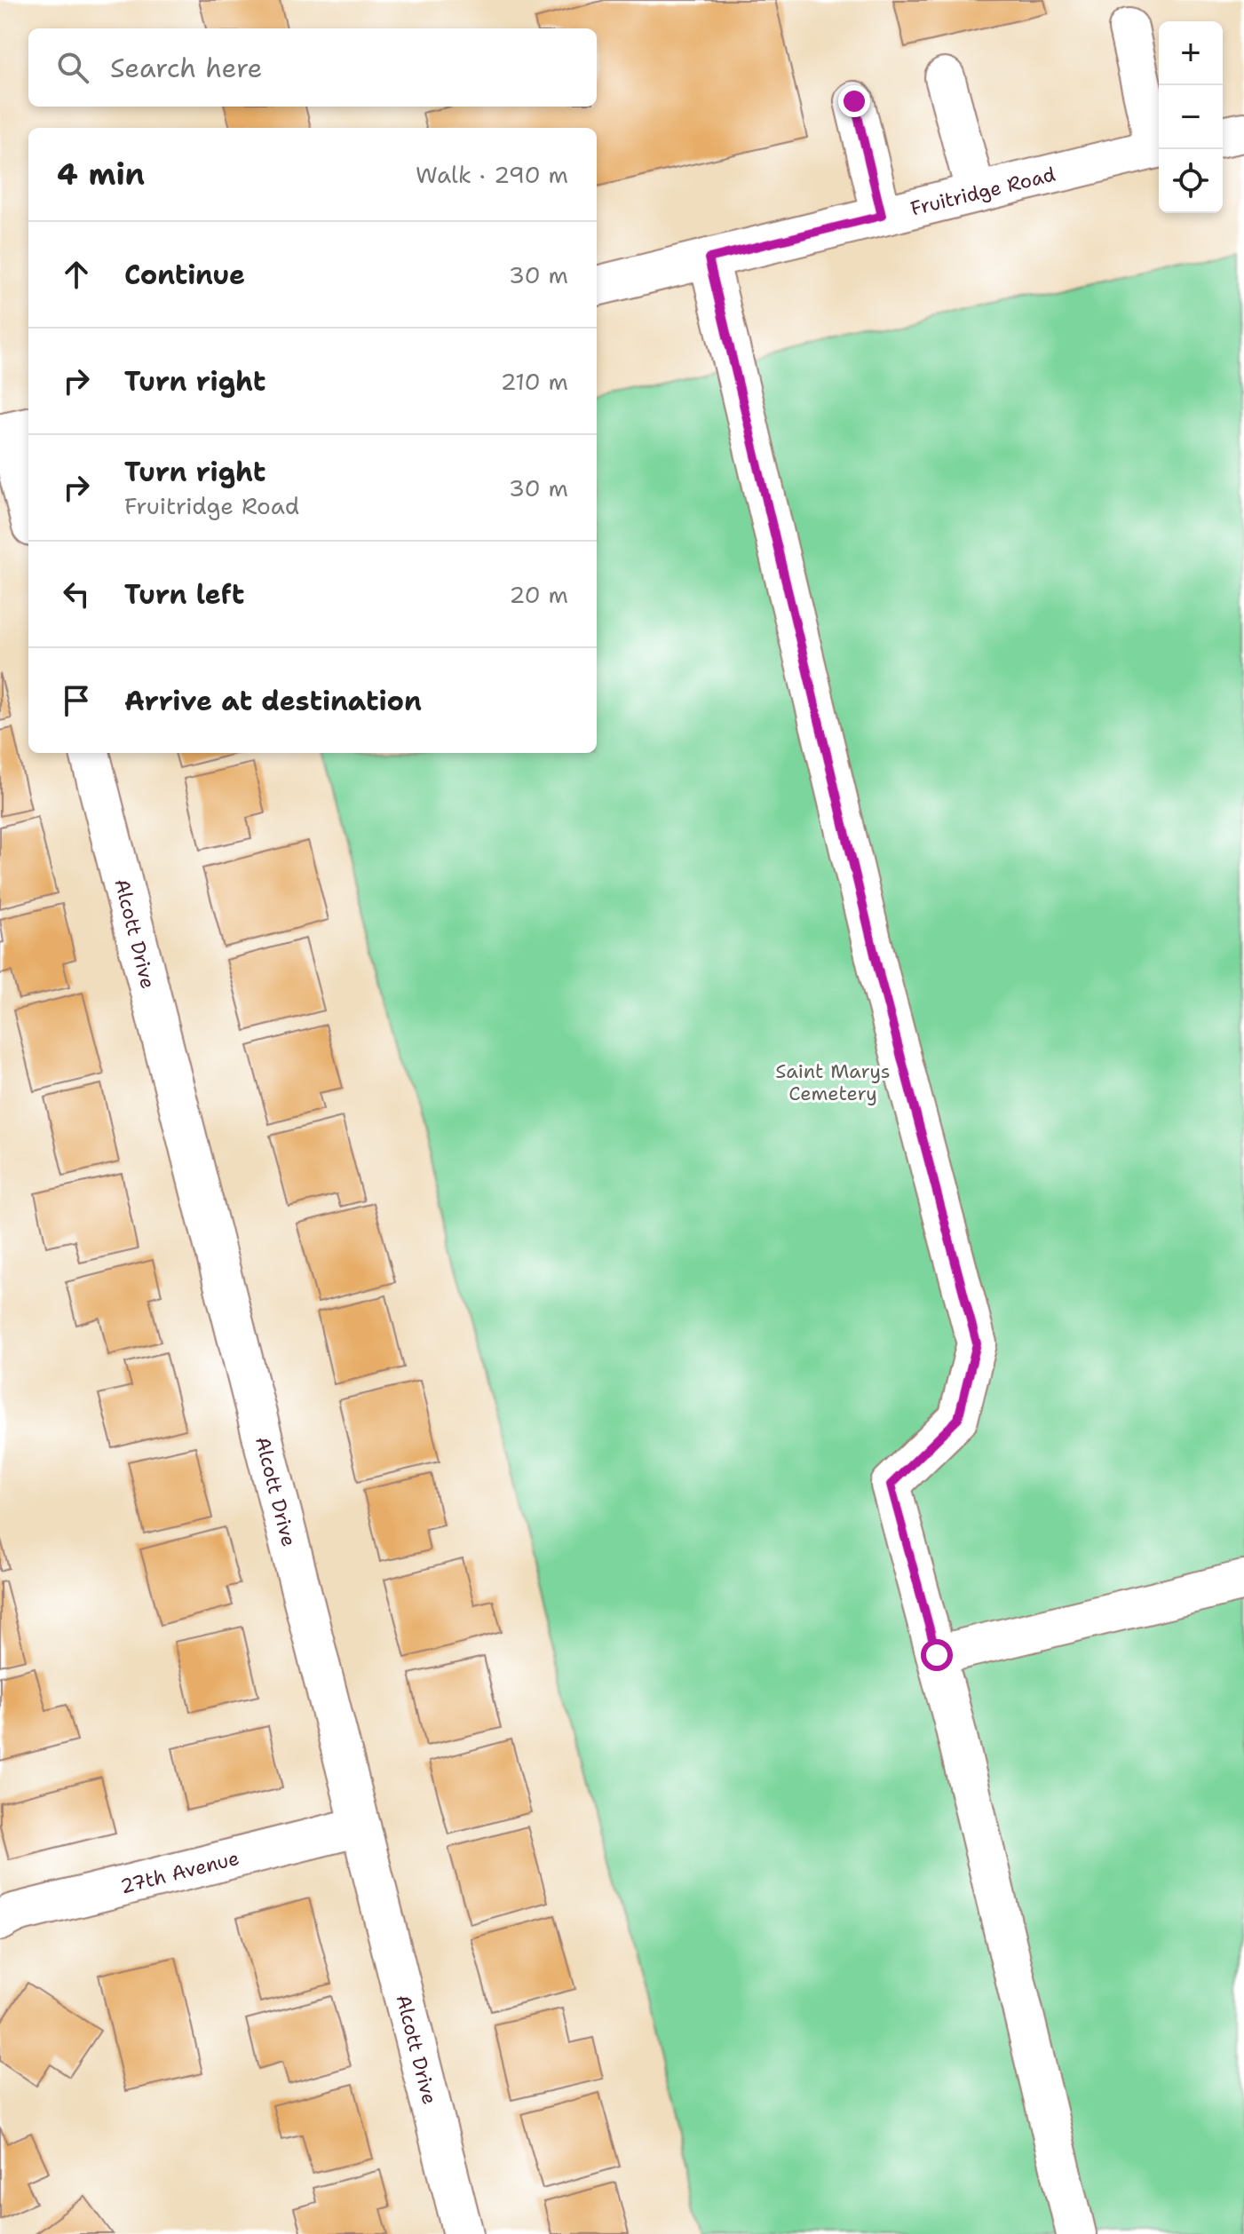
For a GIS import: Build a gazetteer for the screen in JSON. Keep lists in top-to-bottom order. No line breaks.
{"streets":{"street":["Fruitridge Road","Alcott Drive","27th Avenue"]},"crossings":[["Alcott Drive","27th Avenue"]],"parks":["Saint Marys Cemetery"],"page":{"map_buttons":["+","−"],"search":"Search here","heading":["4 min","Walk · 290 m"],"list":[["Continue","30 m"],["Turn right","210 m"],["Turn right","Fruitridge Road","30 m"],["Turn left","20 m"],"Arrive at destination"]}}
